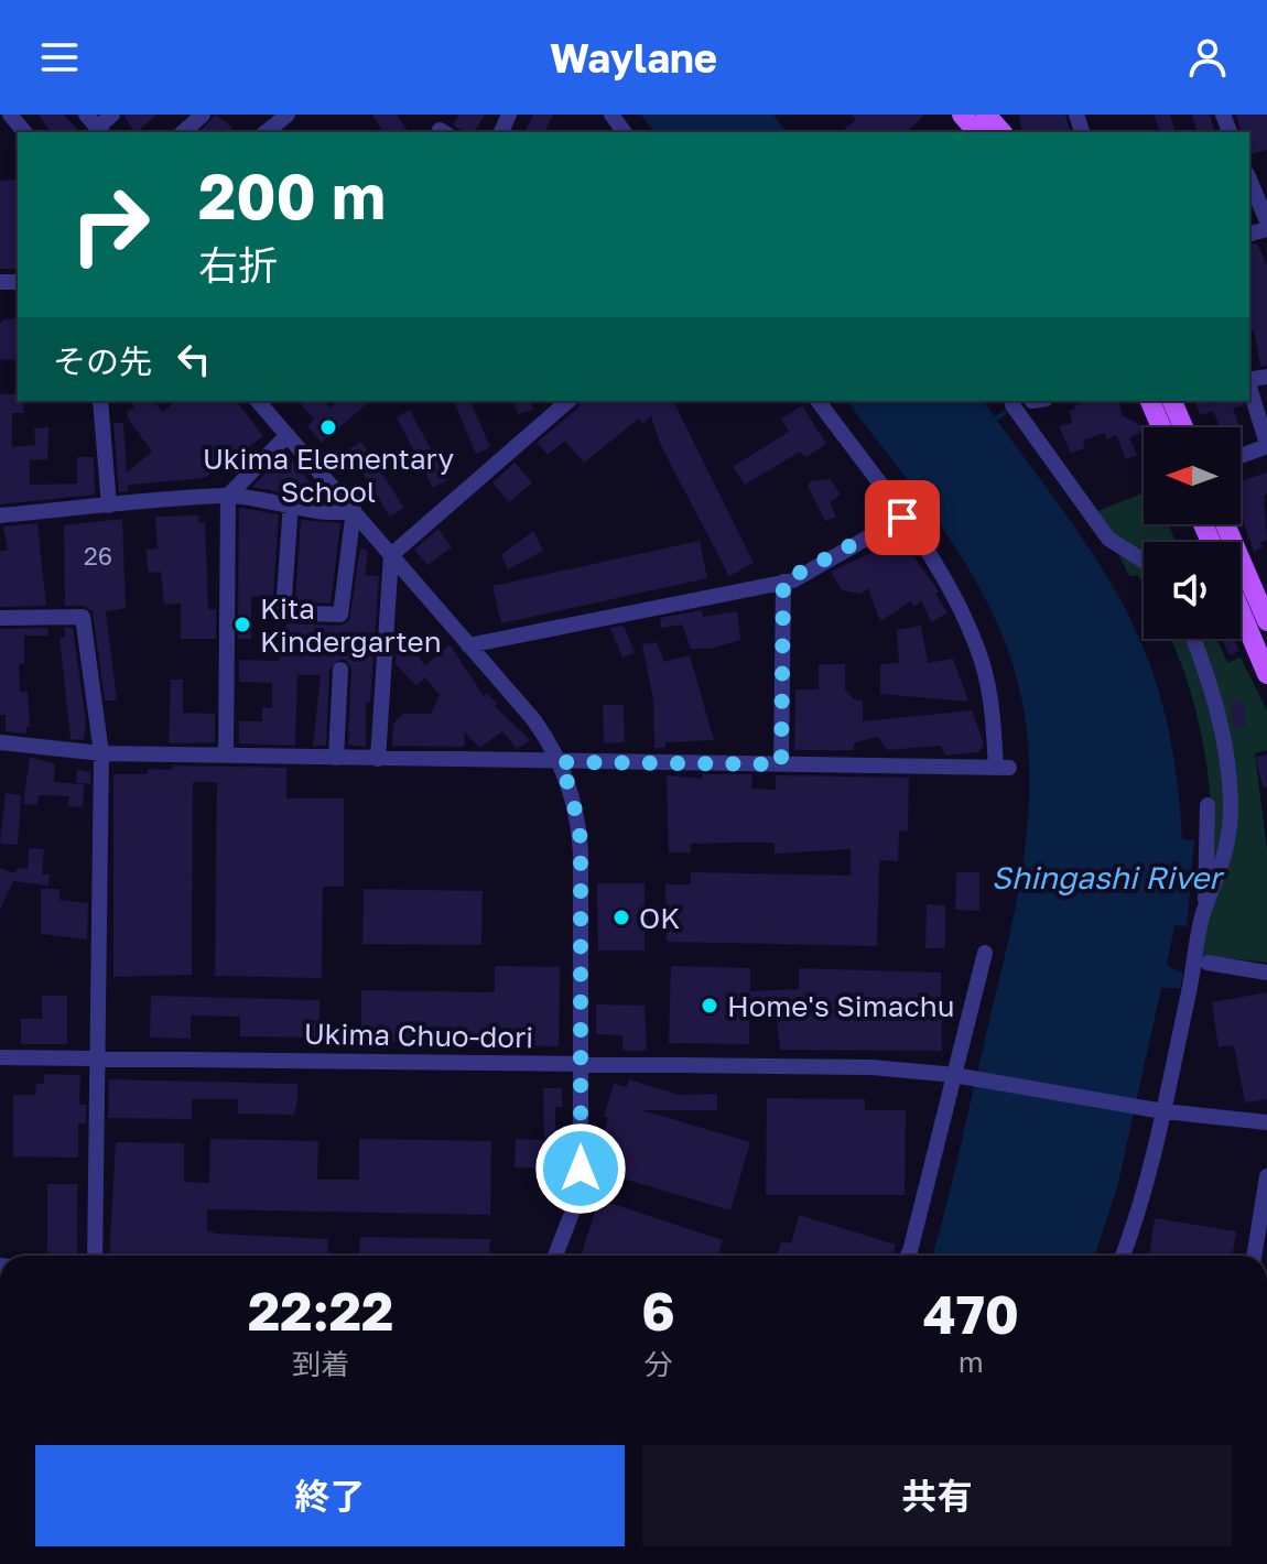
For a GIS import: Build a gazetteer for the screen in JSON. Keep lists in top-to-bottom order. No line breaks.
{"streets":{"street":["Ukima Chuo-dori"]},"water":["Shingashi River"],"places":["Ukima Elementary School","Kita Kindergarten","OK","Home's Simachu"],"house_numbers":["26"],"north":"left","page":{"header":"Waylane","turn":["200 m","右折"],"then":"その先","eta":["22:22","到着","6","分","470","m"],"buttons":["終了","共有"]}}
